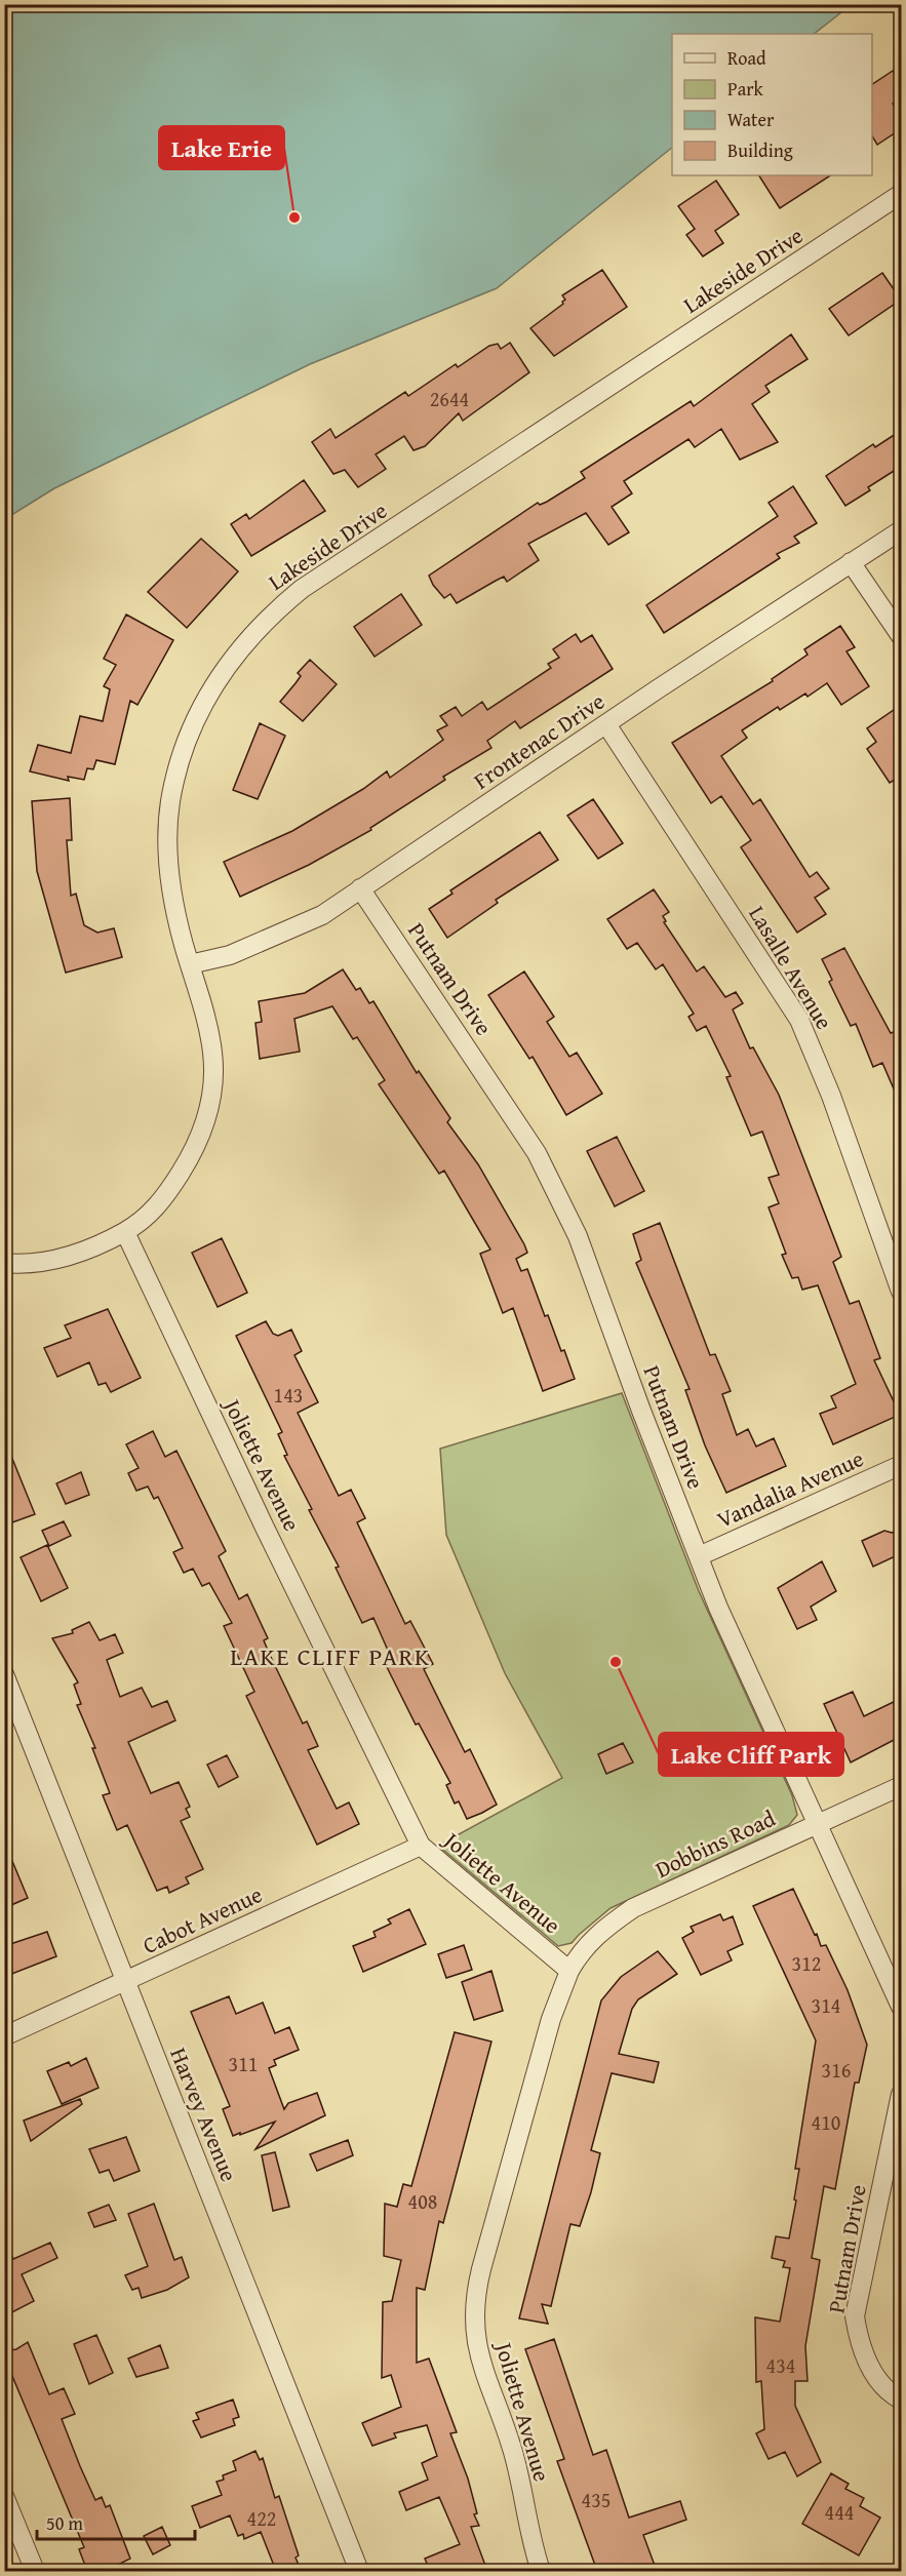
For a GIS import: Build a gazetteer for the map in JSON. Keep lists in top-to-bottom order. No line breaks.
{"streets":{"street":["Lakeside Drive","Frontenac Drive","Lasalle Avenue","Putnam Drive","Joliette Avenue","Vandalia Avenue","Dobbins Road","Cabot Avenue","Harvey Avenue"]},"crossings":[["Lakeside Drive","Frontenac Drive"],["Lakeside Drive","Joliette Avenue"],["Frontenac Drive","Lasalle Avenue"],["Frontenac Drive","Putnam Drive"],["Putnam Drive","Vandalia Avenue"],["Putnam Drive","Dobbins Road"],["Joliette Avenue","Dobbins Road"],["Joliette Avenue","Cabot Avenue"],["Cabot Avenue","Harvey Avenue"]],"districts":["LAKE CLIFF PARK"],"places":["Lake Erie","Lake Cliff Park"],"house_numbers":["2644","143","312","314","311","316","410","408","434","435","444","422"],"legend":["Road","Park","Water","Building"],"scale_bar":"50 m"}
